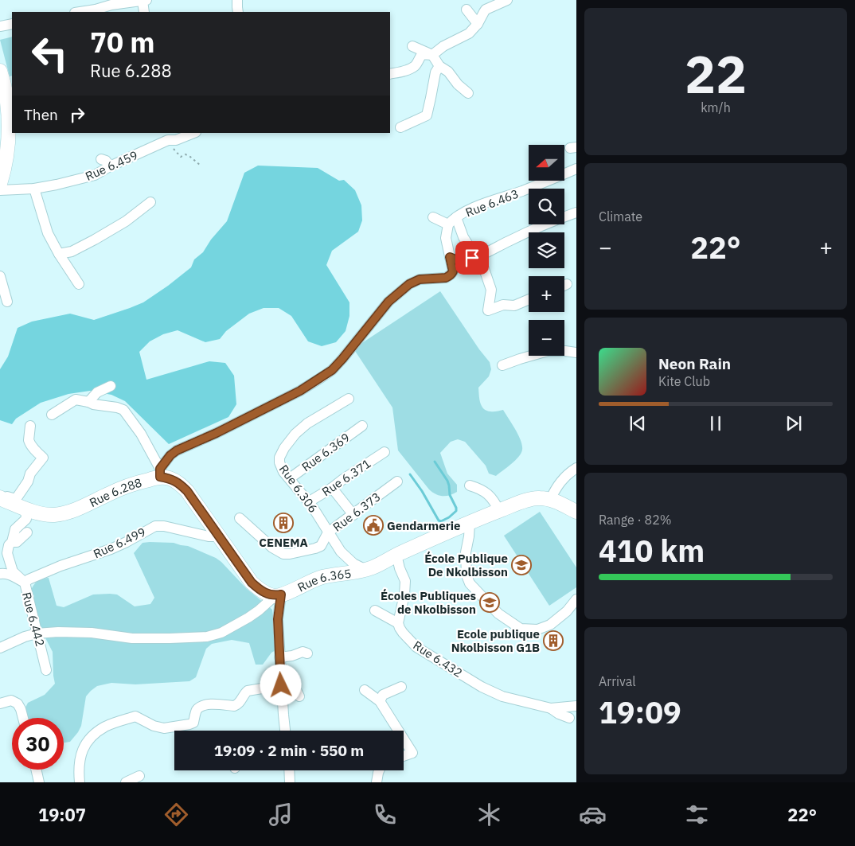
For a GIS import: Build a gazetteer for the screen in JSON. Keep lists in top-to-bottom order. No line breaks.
{"streets":{"street":["Rue 6.459","Rue 6.463","Rue 6.369","Rue 6.371","Rue 6.306","Rue 6.288","Rue 6.373","Rue 6.499","Rue 6.365","Rue 6.442","Rue 6.432"]},"crossings":[["Rue 6.369","Rue 6.306"],["Rue 6.371","Rue 6.306"],["Rue 6.306","Rue 6.373"],["Rue 6.306","Rue 6.365"],["Rue 6.288","Rue 6.442"],["Rue 6.499","Rue 6.442"],["Rue 6.365","Rue 6.442"]],"places":{"building":["CENEMA","Ecole publique Nkolbisson G1B"],"public building":["Gendarmerie"],"school or university":["École Publique De Nkolbisson","Écoles Publiques de Nkolbisson"]},"north":"left","page":{"tile":[["22","km/h"],"Climate",["Range · 82%","410 km"],["Arrival","19:09"]],"turn":["70 m","Rue 6.288"],"then":"Then","map_buttons":["+","−"],"heat":["−","22°","+"],"song":["Neon Rain","Kite Club"],"limit":"30","trip":"19:09 · 2 min · 550 m","tabs":["19:07","22°"]}}
